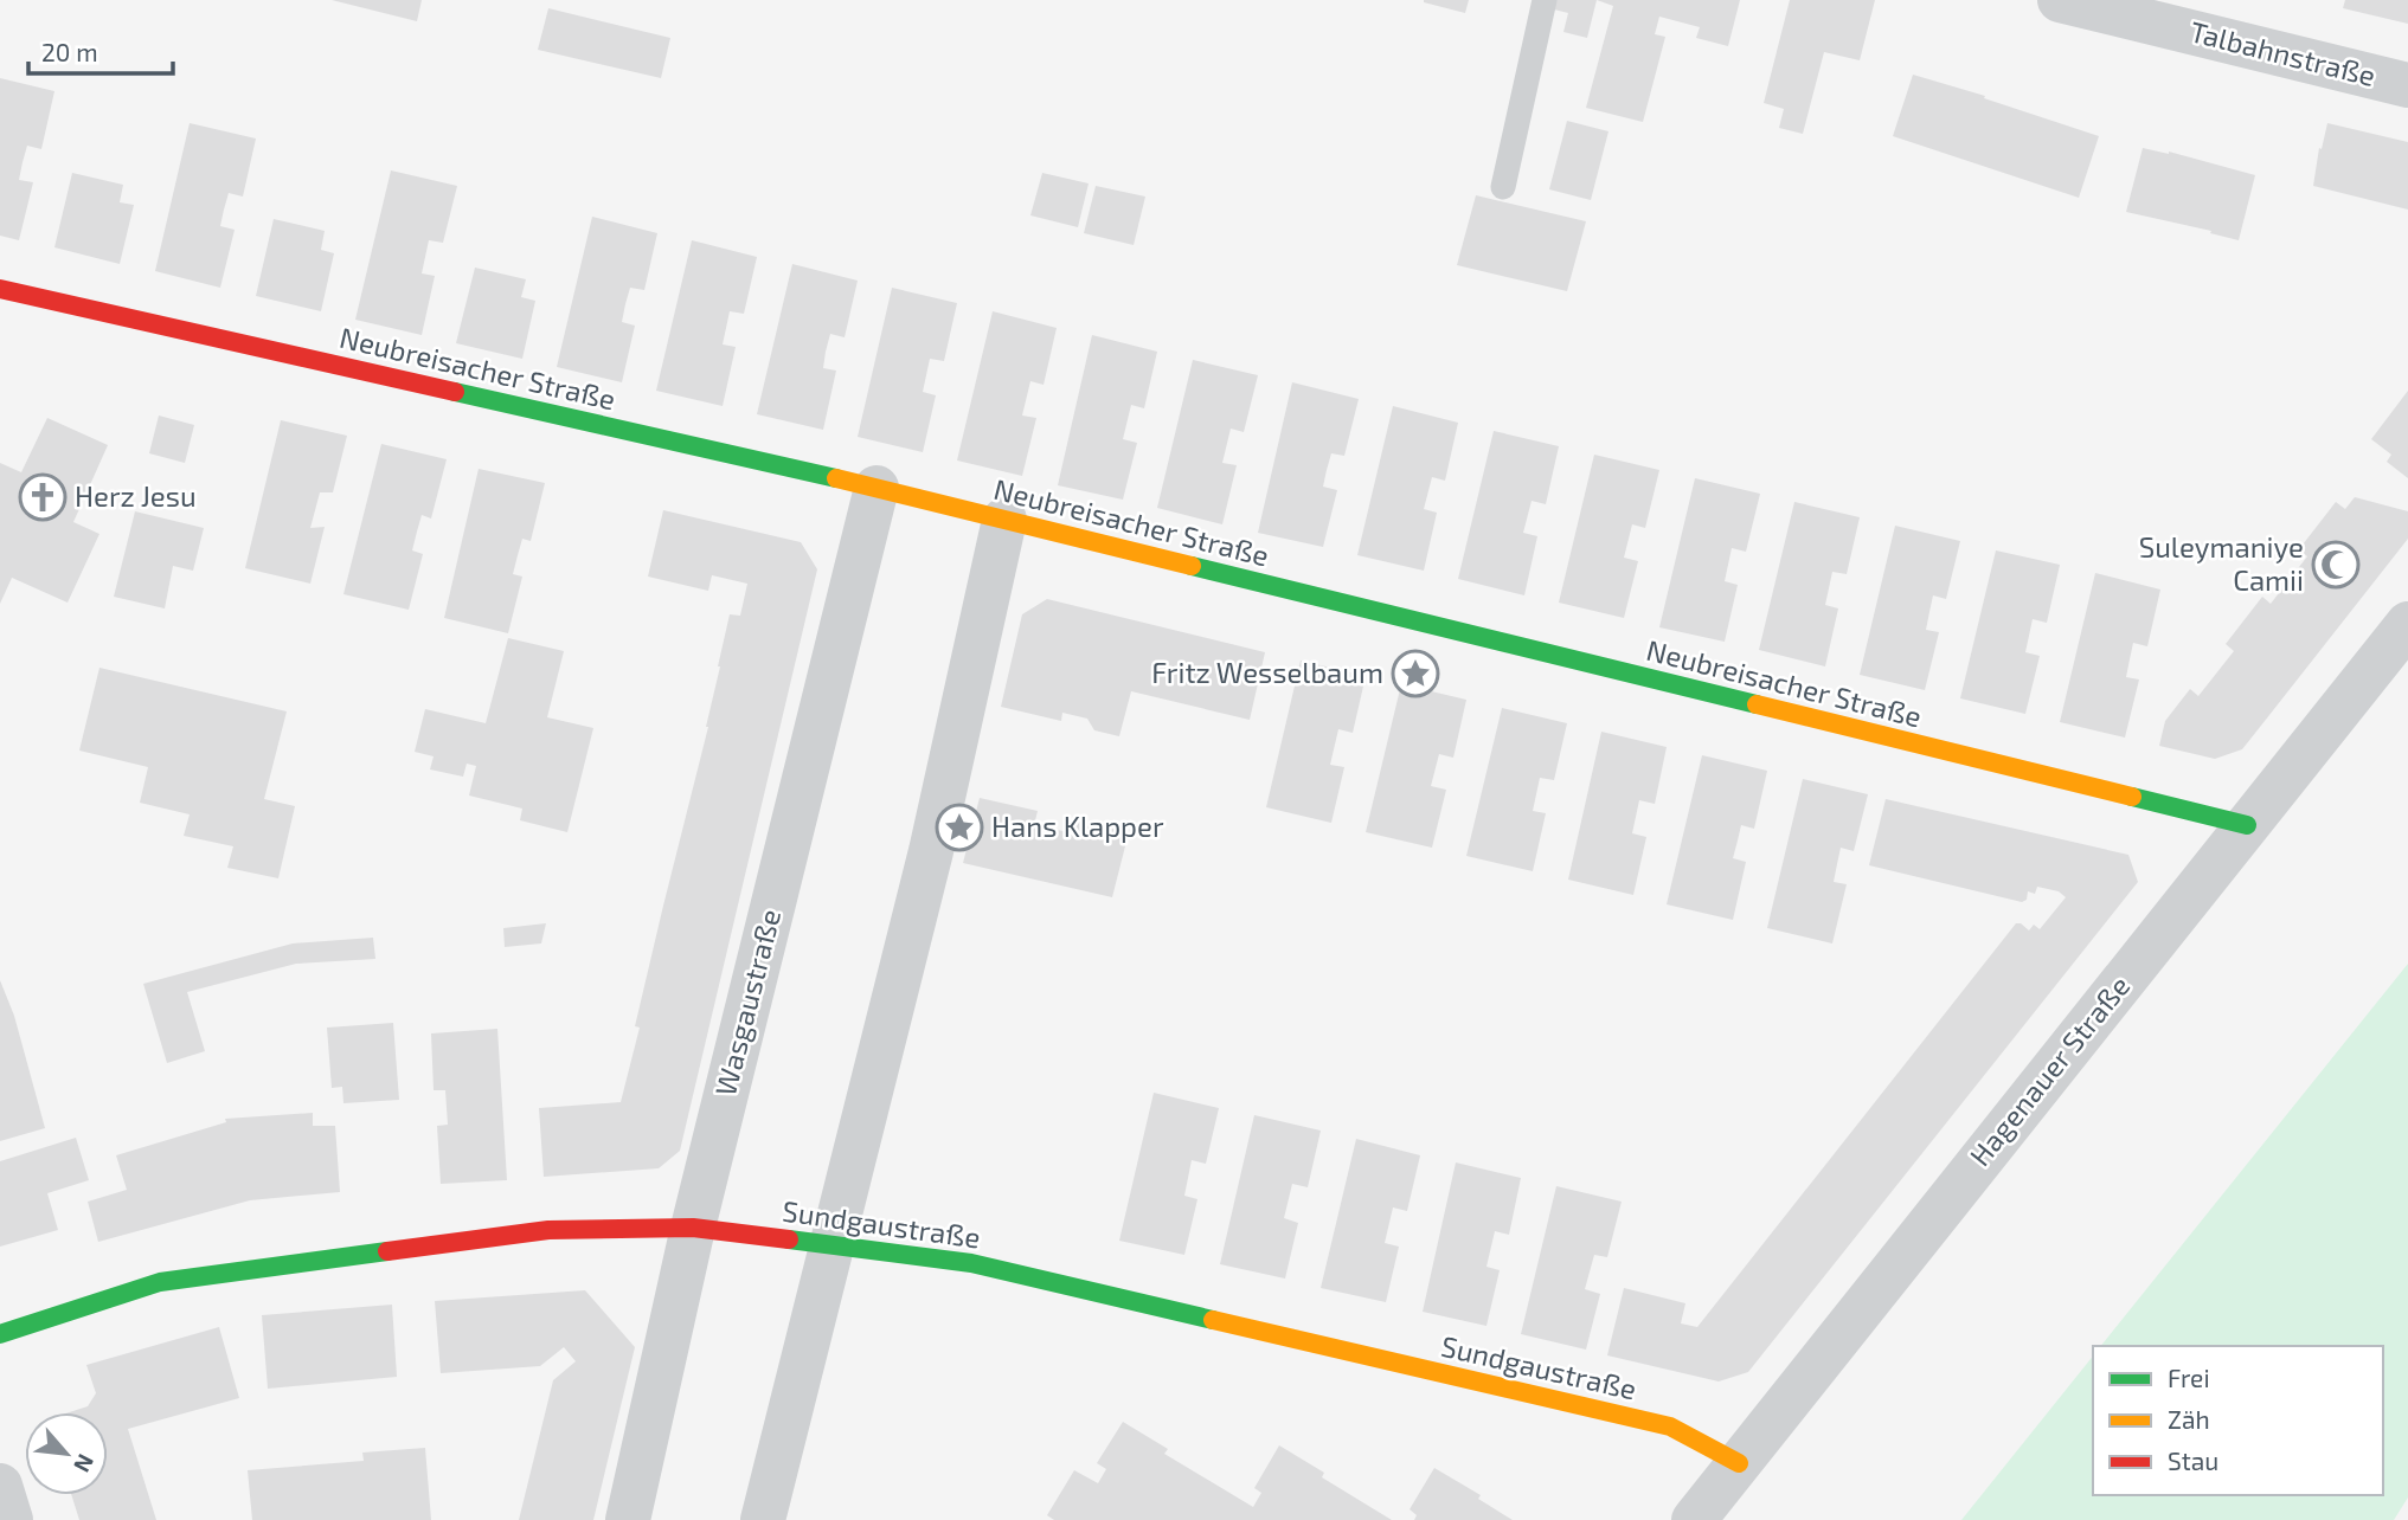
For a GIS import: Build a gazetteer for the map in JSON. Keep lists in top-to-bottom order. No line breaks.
{"streets":{"street":["Talbahnstraße","Neubreisacher Straße","Wasgaustraße","Hagenauer Straße","Sundgaustraße"]},"crossings":[["Neubreisacher Straße","Wasgaustraße"],["Neubreisacher Straße","Hagenauer Straße"],["Wasgaustraße","Sundgaustraße"],["Hagenauer Straße","Sundgaustraße"]],"places":{"church":["Herz Jesu"],"mosque":["Suleymaniye Camii"],"place":["Fritz Wesselbaum","Hans Klapper"]},"legend":["Frei","Zäh","Stau"],"scale_bar":"20 m","north":"bottom right"}
